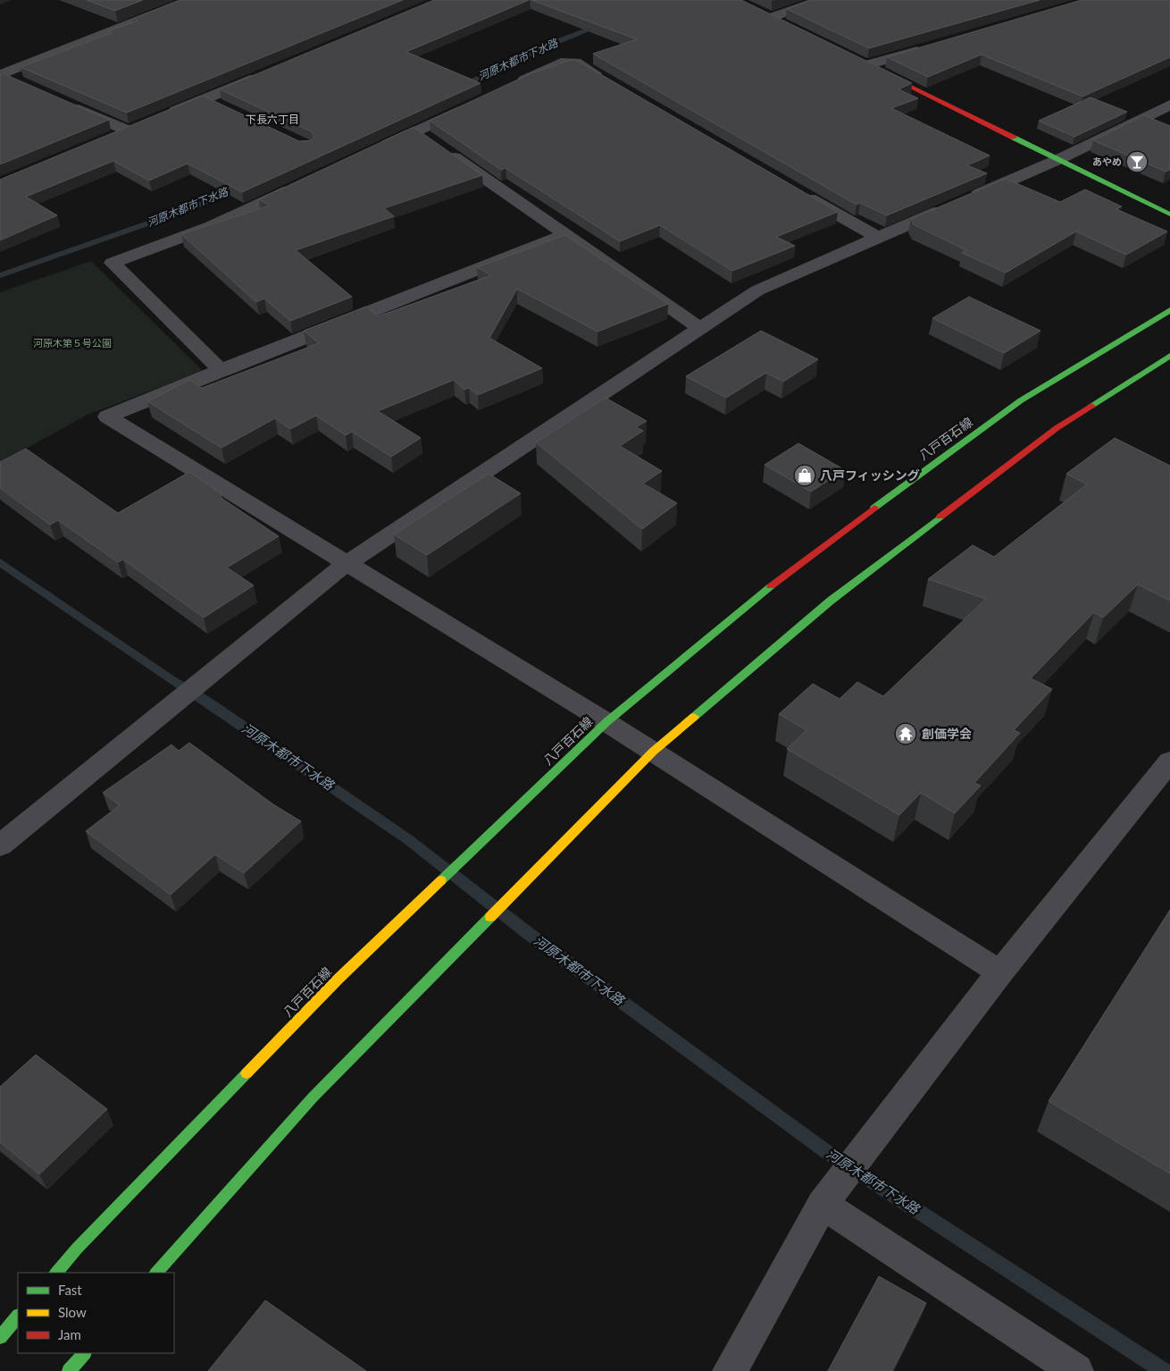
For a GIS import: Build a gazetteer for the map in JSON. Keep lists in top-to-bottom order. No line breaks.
{"streets":{"main road":["八戸百石線"]},"districts":["下長六丁目"],"water":["河原木都市下水路"],"parks":["河原木第５号公園"],"places":{"bar":["あやめ"],"shop":["八戸フィッシング"],"temple":["創価学会"]},"legend":["Fast","Slow","Jam"]}
